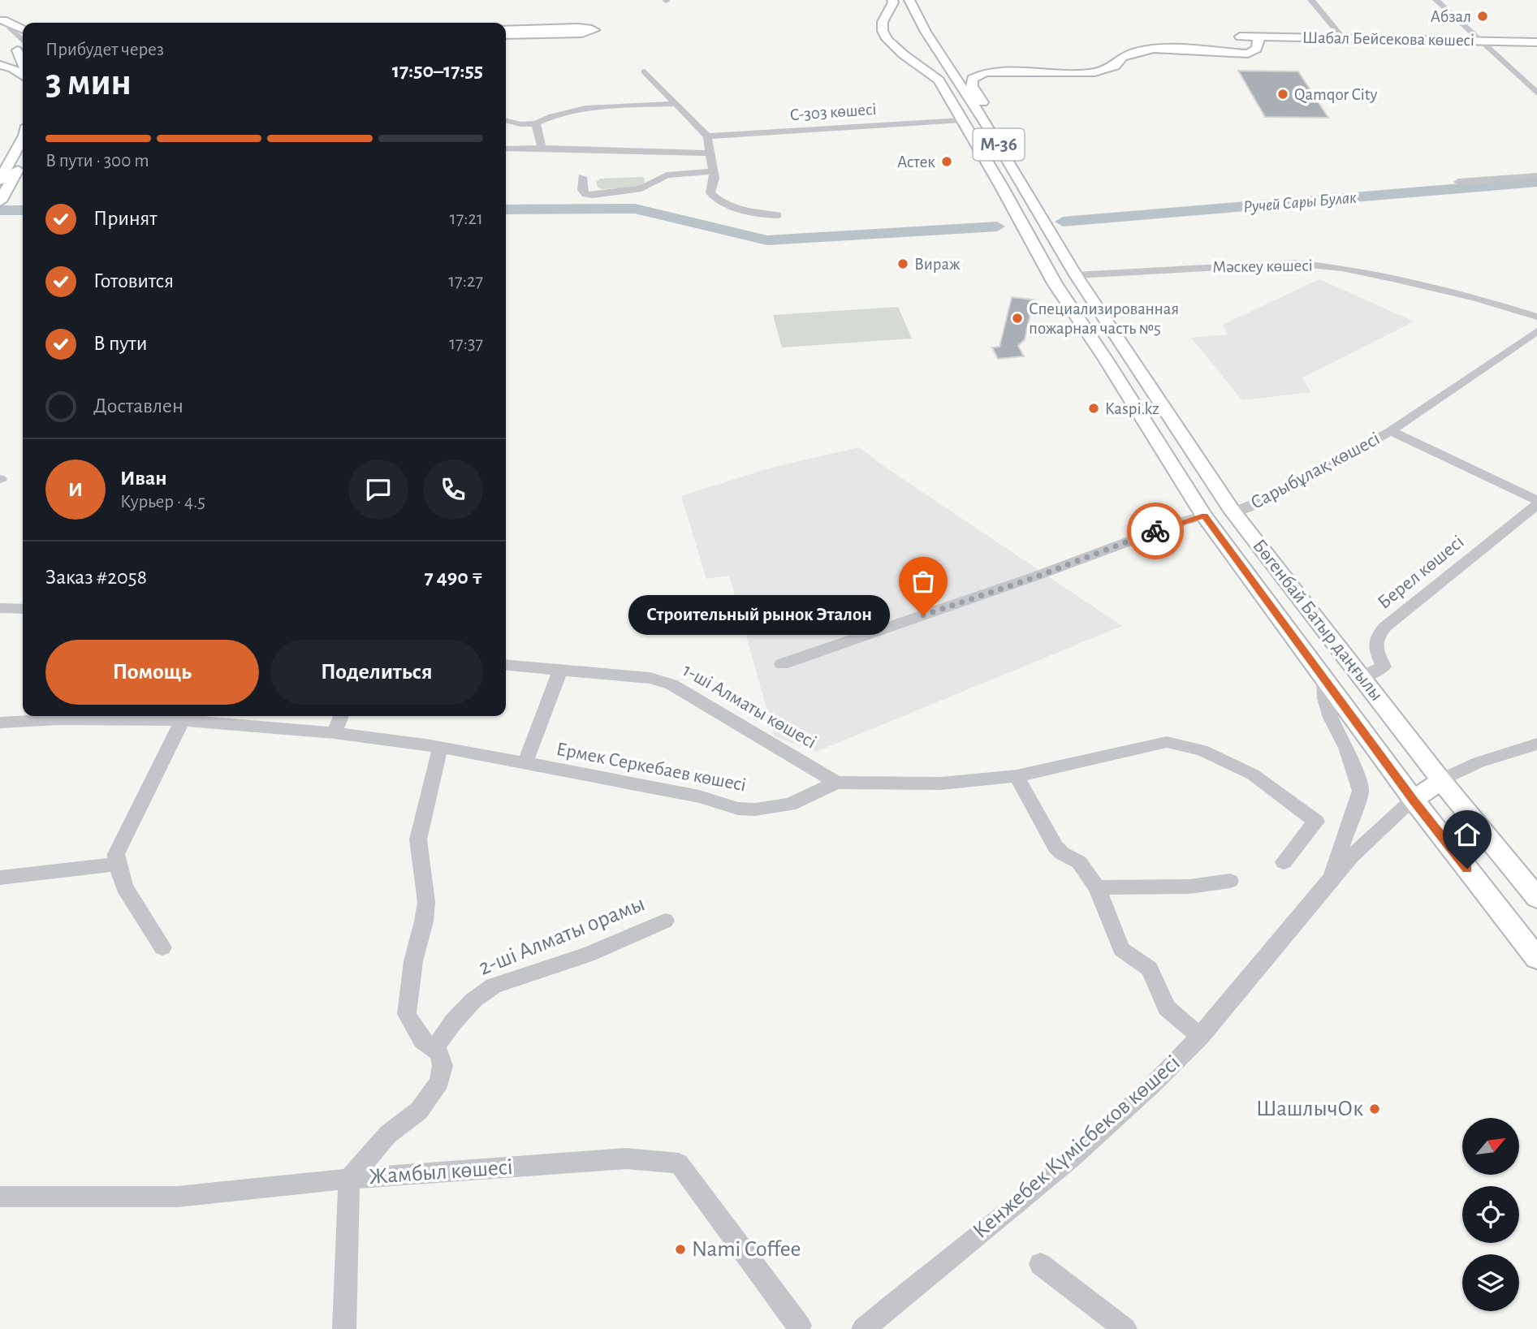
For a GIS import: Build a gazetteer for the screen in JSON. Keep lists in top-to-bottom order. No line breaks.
{"streets":{"main road":["Шабал Бейсекова көшесі","M-36","Мәскеу көшесі","Сарыбұлақ көшесі","Бөгенбай Батыр даңғылы"],"street":["С-303 көшесі","Берел көшесі","1-ші Алматы көшесі","Ермек Серкебаев көшесі","2-ші Алматы орамы","Кенжебек Күмісбеков көшесі","Жамбыл көшесі"]},"crossings":[["С-303 көшесі","M-36"],["M-36","Мәскеу көшесі"],["M-36","Бөгенбай Батыр даңғылы"],["Мәскеу көшесі","Бөгенбай Батыр даңғылы"],["Сарыбұлақ көшесі","Бөгенбай Батыр даңғылы"],["Берел көшесі","Бөгенбай Батыр даңғылы"],["Бөгенбай Батыр даңғылы","Кенжебек Күмісбеков көшесі"],["1-ші Алматы көшесі","Ермек Серкебаев көшесі"]],"water":["Ручей Сары Булак"],"places":["Абзал","Qamqor City","Астек","Вираж","Специализированная пожарная часть №5","Kaspi.kz","Строительный рынок Эталон","ШашлычОк","Nami Coffee"],"north":"top right","page":{"heading":["3 мин","Прибудет через","17:50–17:55"],"panel":["Иван","Курьер · 4.5","Заказ #2058","7 490 ₸"],"bar":"В пути · 300 m","list":[["Принят","17:21"],["Готовится","17:27"],["В пути","17:37"],"Доставлен"],"round":"И","bubble":"Строительный рынок Эталон","buttons":["Помощь","Поделиться"]}}
